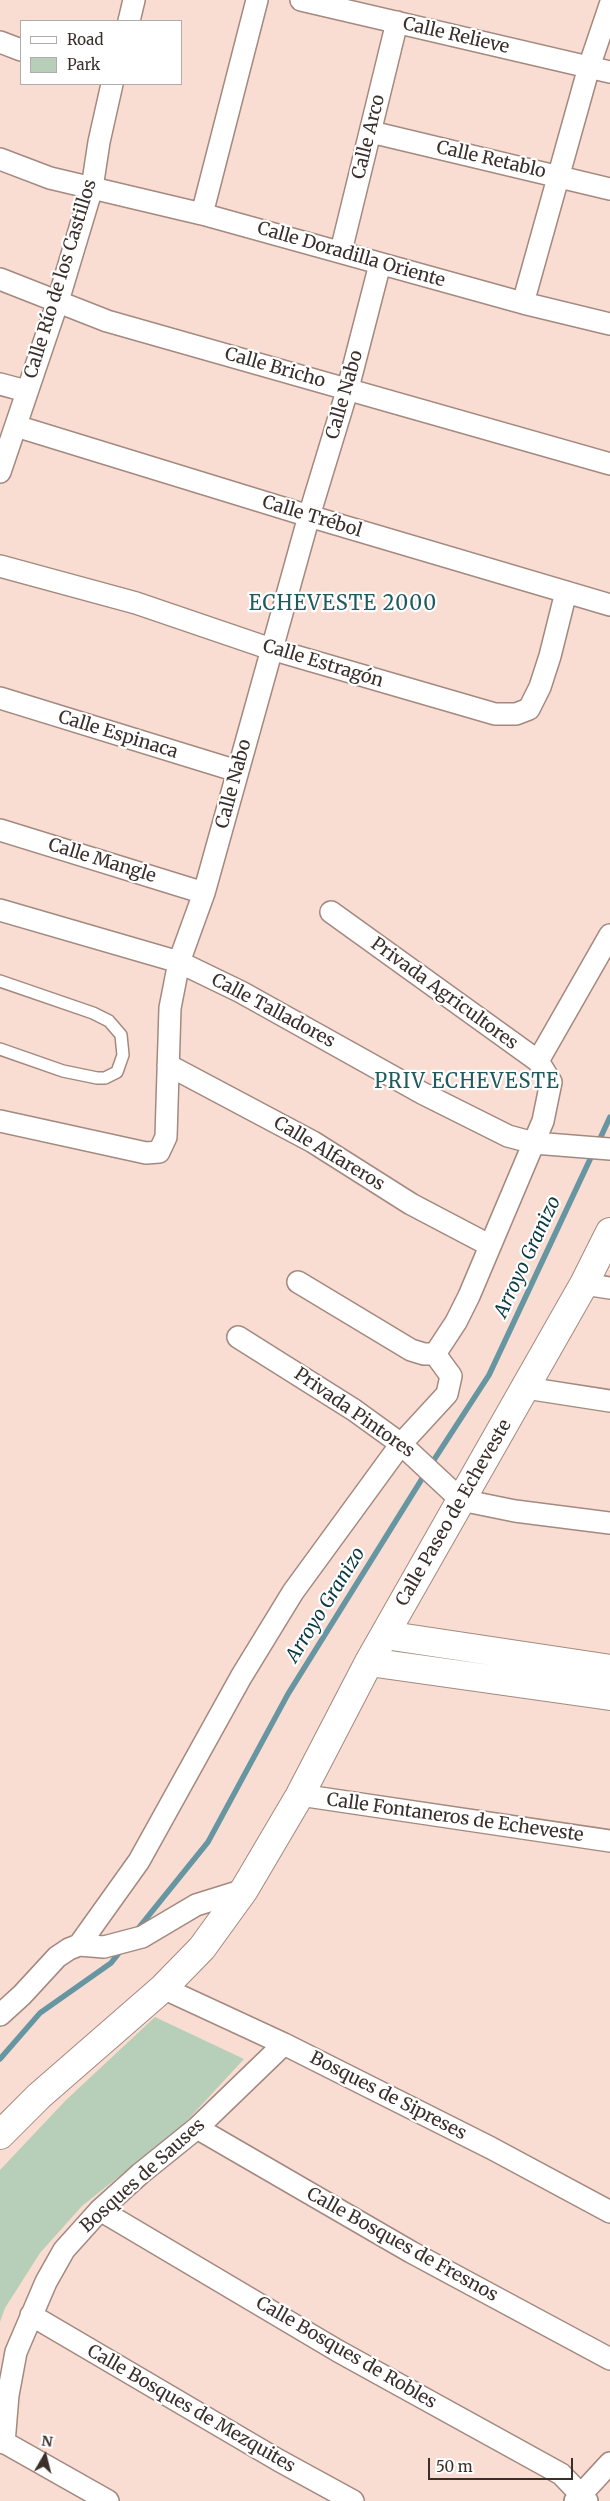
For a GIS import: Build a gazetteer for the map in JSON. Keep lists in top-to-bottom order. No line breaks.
{"streets":{"street":["Calle Relieve","Calle Arco","Calle Retablo","Calle Doradilla Oriente","Calle Río de los Castillos","Calle Bricho","Calle Nabo","Calle Trébol","Calle Estragón","Calle Espinaca","Calle Mangle","Privada Agricultores","Calle Talladores","Calle Alfareros","Privada Pintores","Calle Paseo de Echeveste","Calle Fontaneros de Echeveste","Bosques de Sipreses","Bosques de Sauses","Calle Bosques de Fresnos","Calle Bosques de Robles","Calle Bosques de Mezquites"]},"crossings":[["Calle Relieve","Calle Arco"],["Calle Arco","Calle Retablo"],["Calle Arco","Calle Doradilla Oriente"],["Calle Doradilla Oriente","Calle Río de los Castillos"],["Calle Doradilla Oriente","Calle Nabo"],["Calle Río de los Castillos","Calle Bricho"],["Calle Río de los Castillos","Calle Trébol"],["Calle Bricho","Calle Nabo"],["Calle Nabo","Calle Trébol"],["Calle Nabo","Calle Estragón"],["Calle Nabo","Calle Espinaca"],["Calle Nabo","Calle Mangle"],["Calle Nabo","Calle Talladores"],["Calle Nabo","Calle Alfareros"],["Calle Trébol","Calle Estragón"],["Privada Agricultores","Calle Talladores"],["Privada Pintores","Calle Paseo de Echeveste"],["Calle Paseo de Echeveste","Calle Fontaneros de Echeveste"],["Calle Paseo de Echeveste","Bosques de Sipreses"],["Bosques de Sipreses","Bosques de Sauses"],["Bosques de Sauses","Calle Bosques de Fresnos"],["Bosques de Sauses","Calle Bosques de Robles"],["Bosques de Sauses","Calle Bosques de Mezquites"]],"districts":["ECHEVESTE 2000","PRIV ECHEVESTE"],"water":["Arroyo Granizo"],"legend":["Road","Park"],"scale_bar":"50 m","north":"top"}
